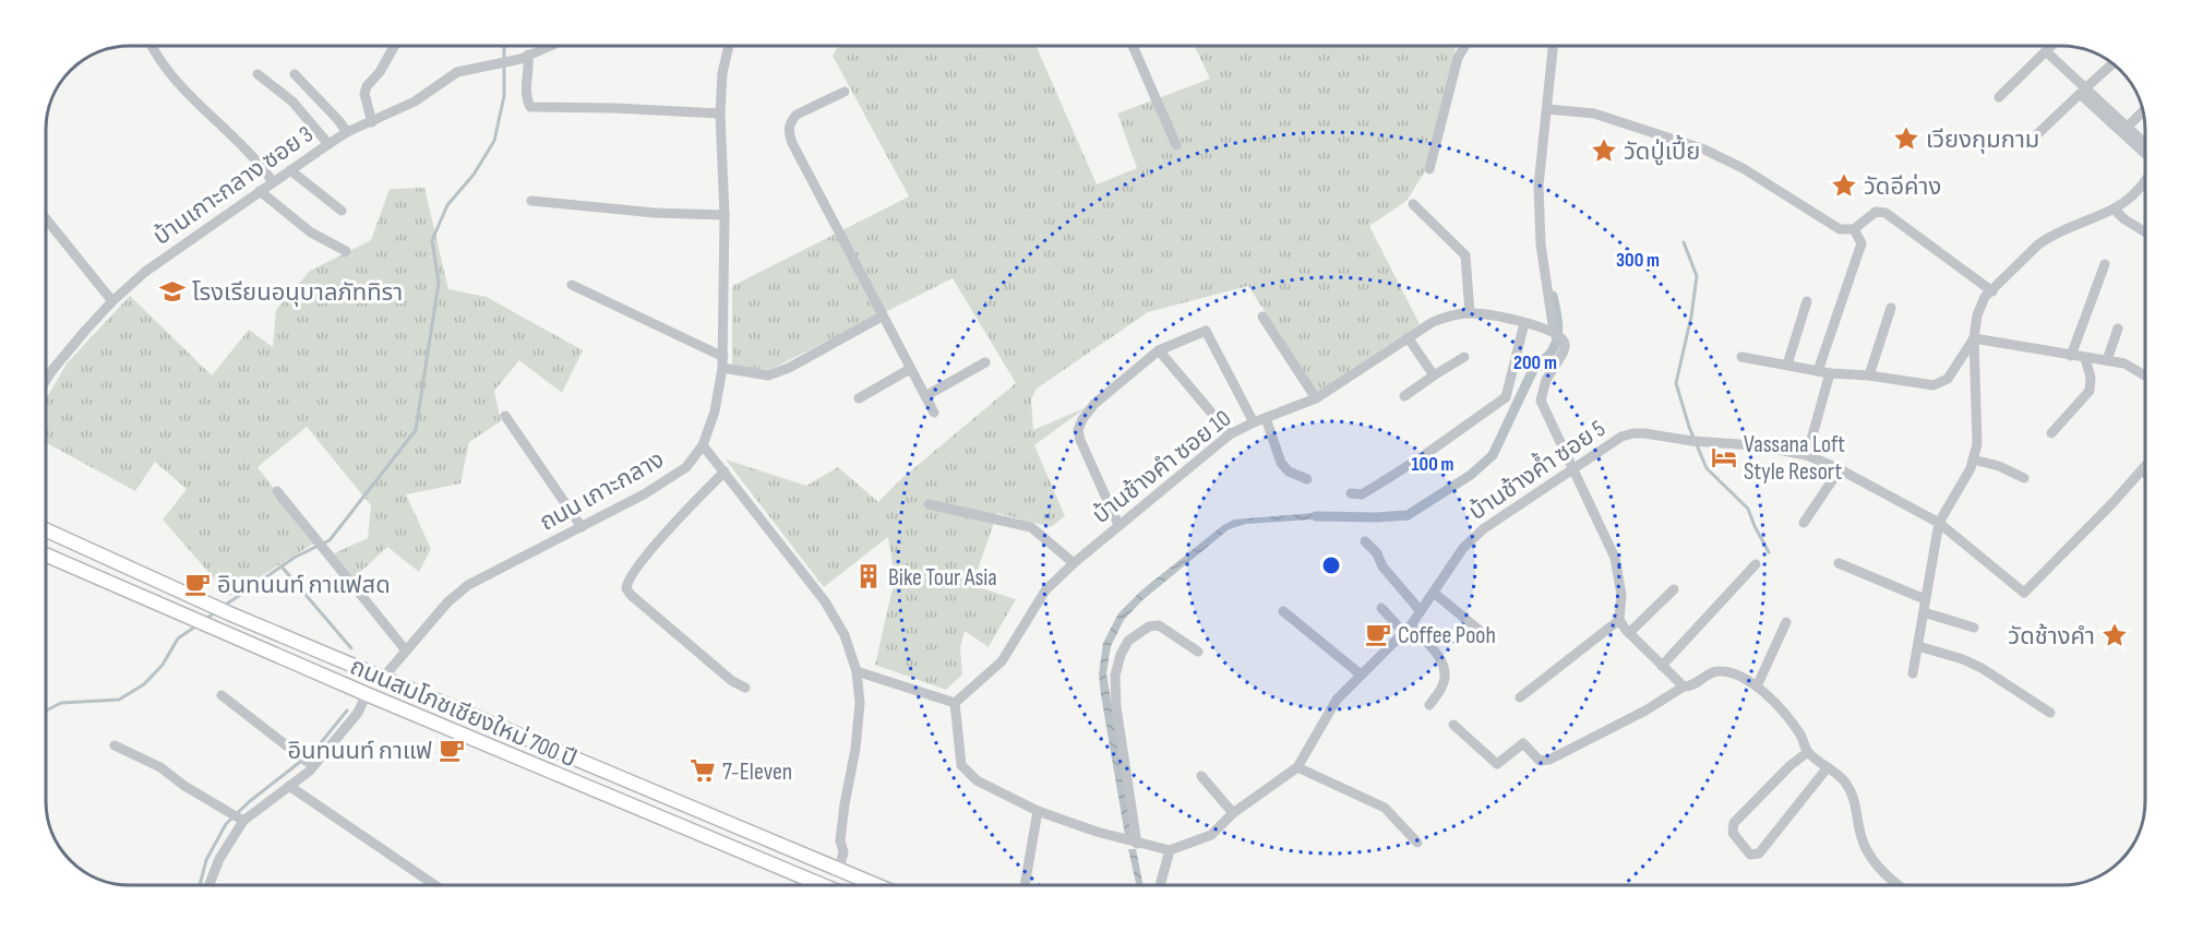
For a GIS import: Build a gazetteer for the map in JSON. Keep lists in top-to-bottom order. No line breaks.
{"streets":{"main road":["ถนนสมโภชเชียงใหม่ 700 ปี"],"street":["บ้านเกาะกลาง ซอย 3","บ้านช้างคำ ซอย 10","บ้านช้างค้ำ ซอย 5","ถนน เกาะกลาง"]},"crossings":[["ถนน เกาะกลาง","ถนนสมโภชเชียงใหม่ 700 ปี"]],"places":{"place":["เวียงกุมกาม","วัดปู่เปี้ย","วัดอีค่าง","วัดช้างคำ"],"school or university":["โรงเรียนอนุบาลภัททิรา"],"hotel":["Vassana Loft Style Resort"],"building":["Bike Tour Asia"],"cafe":["อินทนนท์ กาแฟสด","Coffee Pooh","อินทนนท์ กาแฟ"],"supermarket":["7-Eleven"]},"rings":["300 m","200 m","100 m"]}
